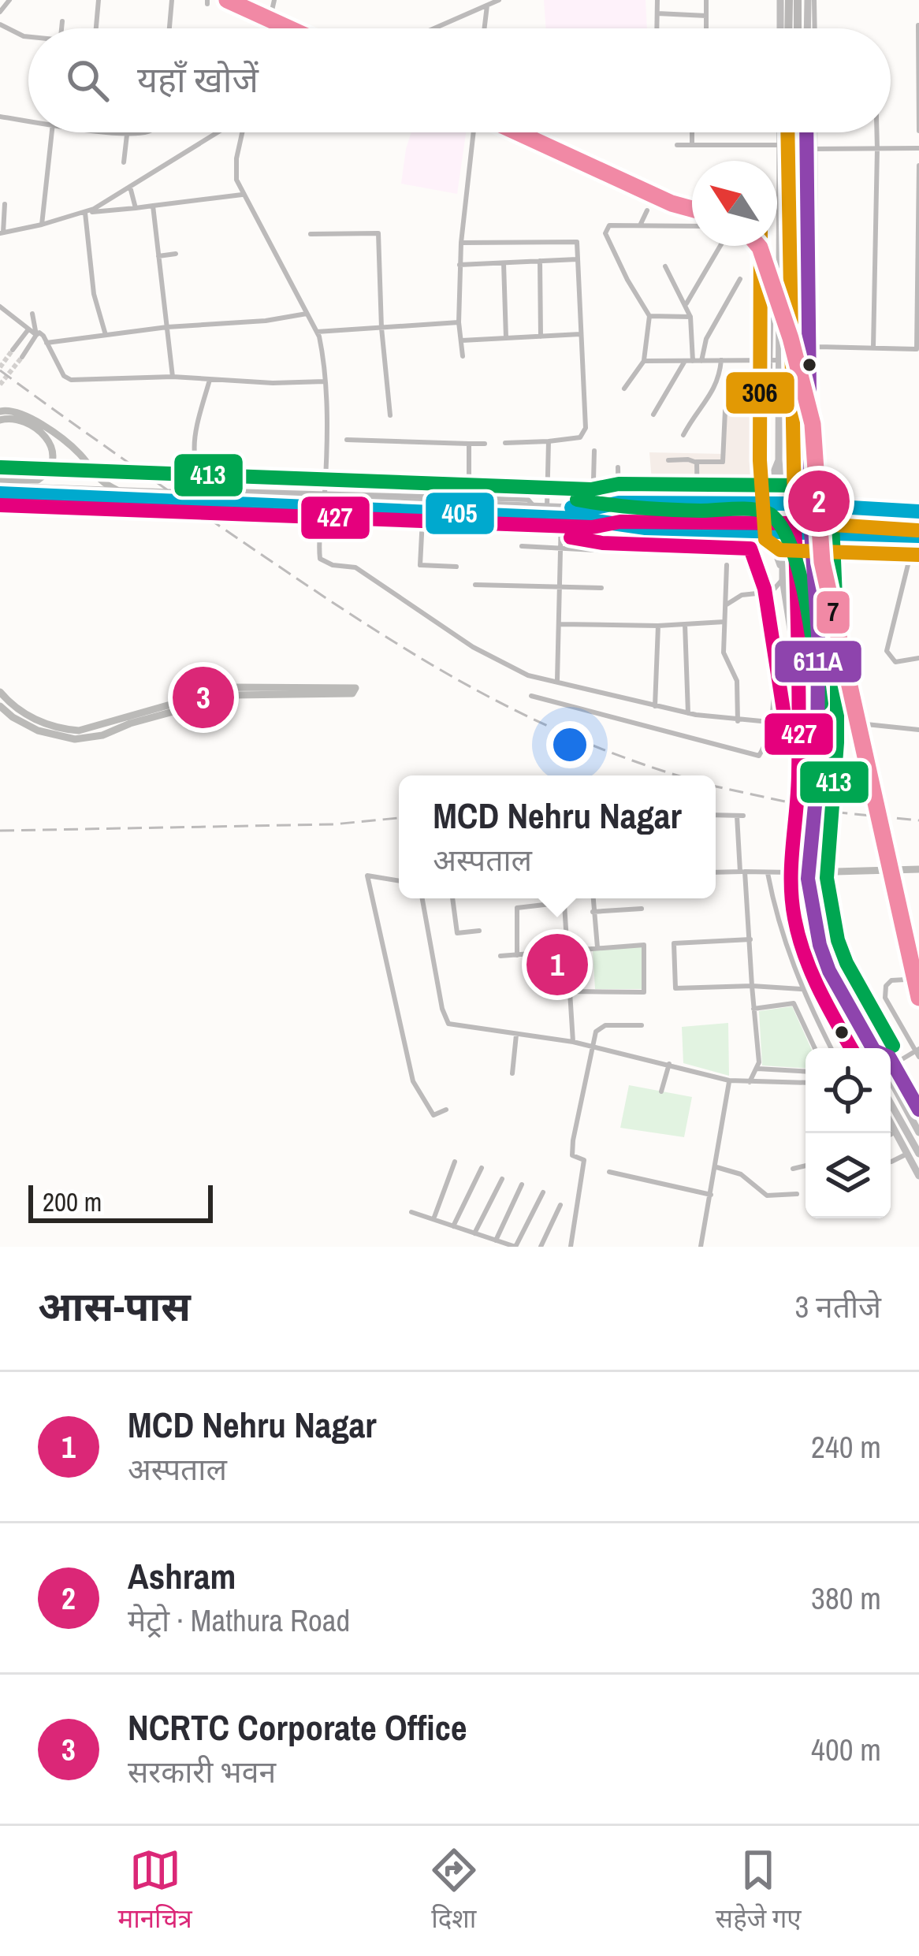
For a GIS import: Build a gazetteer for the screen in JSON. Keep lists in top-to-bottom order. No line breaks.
{"lines":["transit line 7","transit line 611A","transit line 306","transit line 413","transit line 405","transit line 427"],"scale_bar":"200 m","north":"top left","page":{"search":"यहाँ खोजें","pins":["2","3","1"],"popup":["MCD Nehru Nagar","अस्पताल"],"scale":"200 m","heading":["आस-पास","3 नतीजे"],"list":[{"mark":"1","name":"MCD Nehru Nagar","note":"अस्पताल","value":"240 m"},{"mark":"2","name":"Ashram","note":"मेट्रो · Mathura Road","value":"380 m"},{"mark":"3","name":"NCRTC Corporate Office","note":"सरकारी भवन","value":"400 m"}],"nav":["मानचित्र","दिशा","सहेजे गए"]}}
